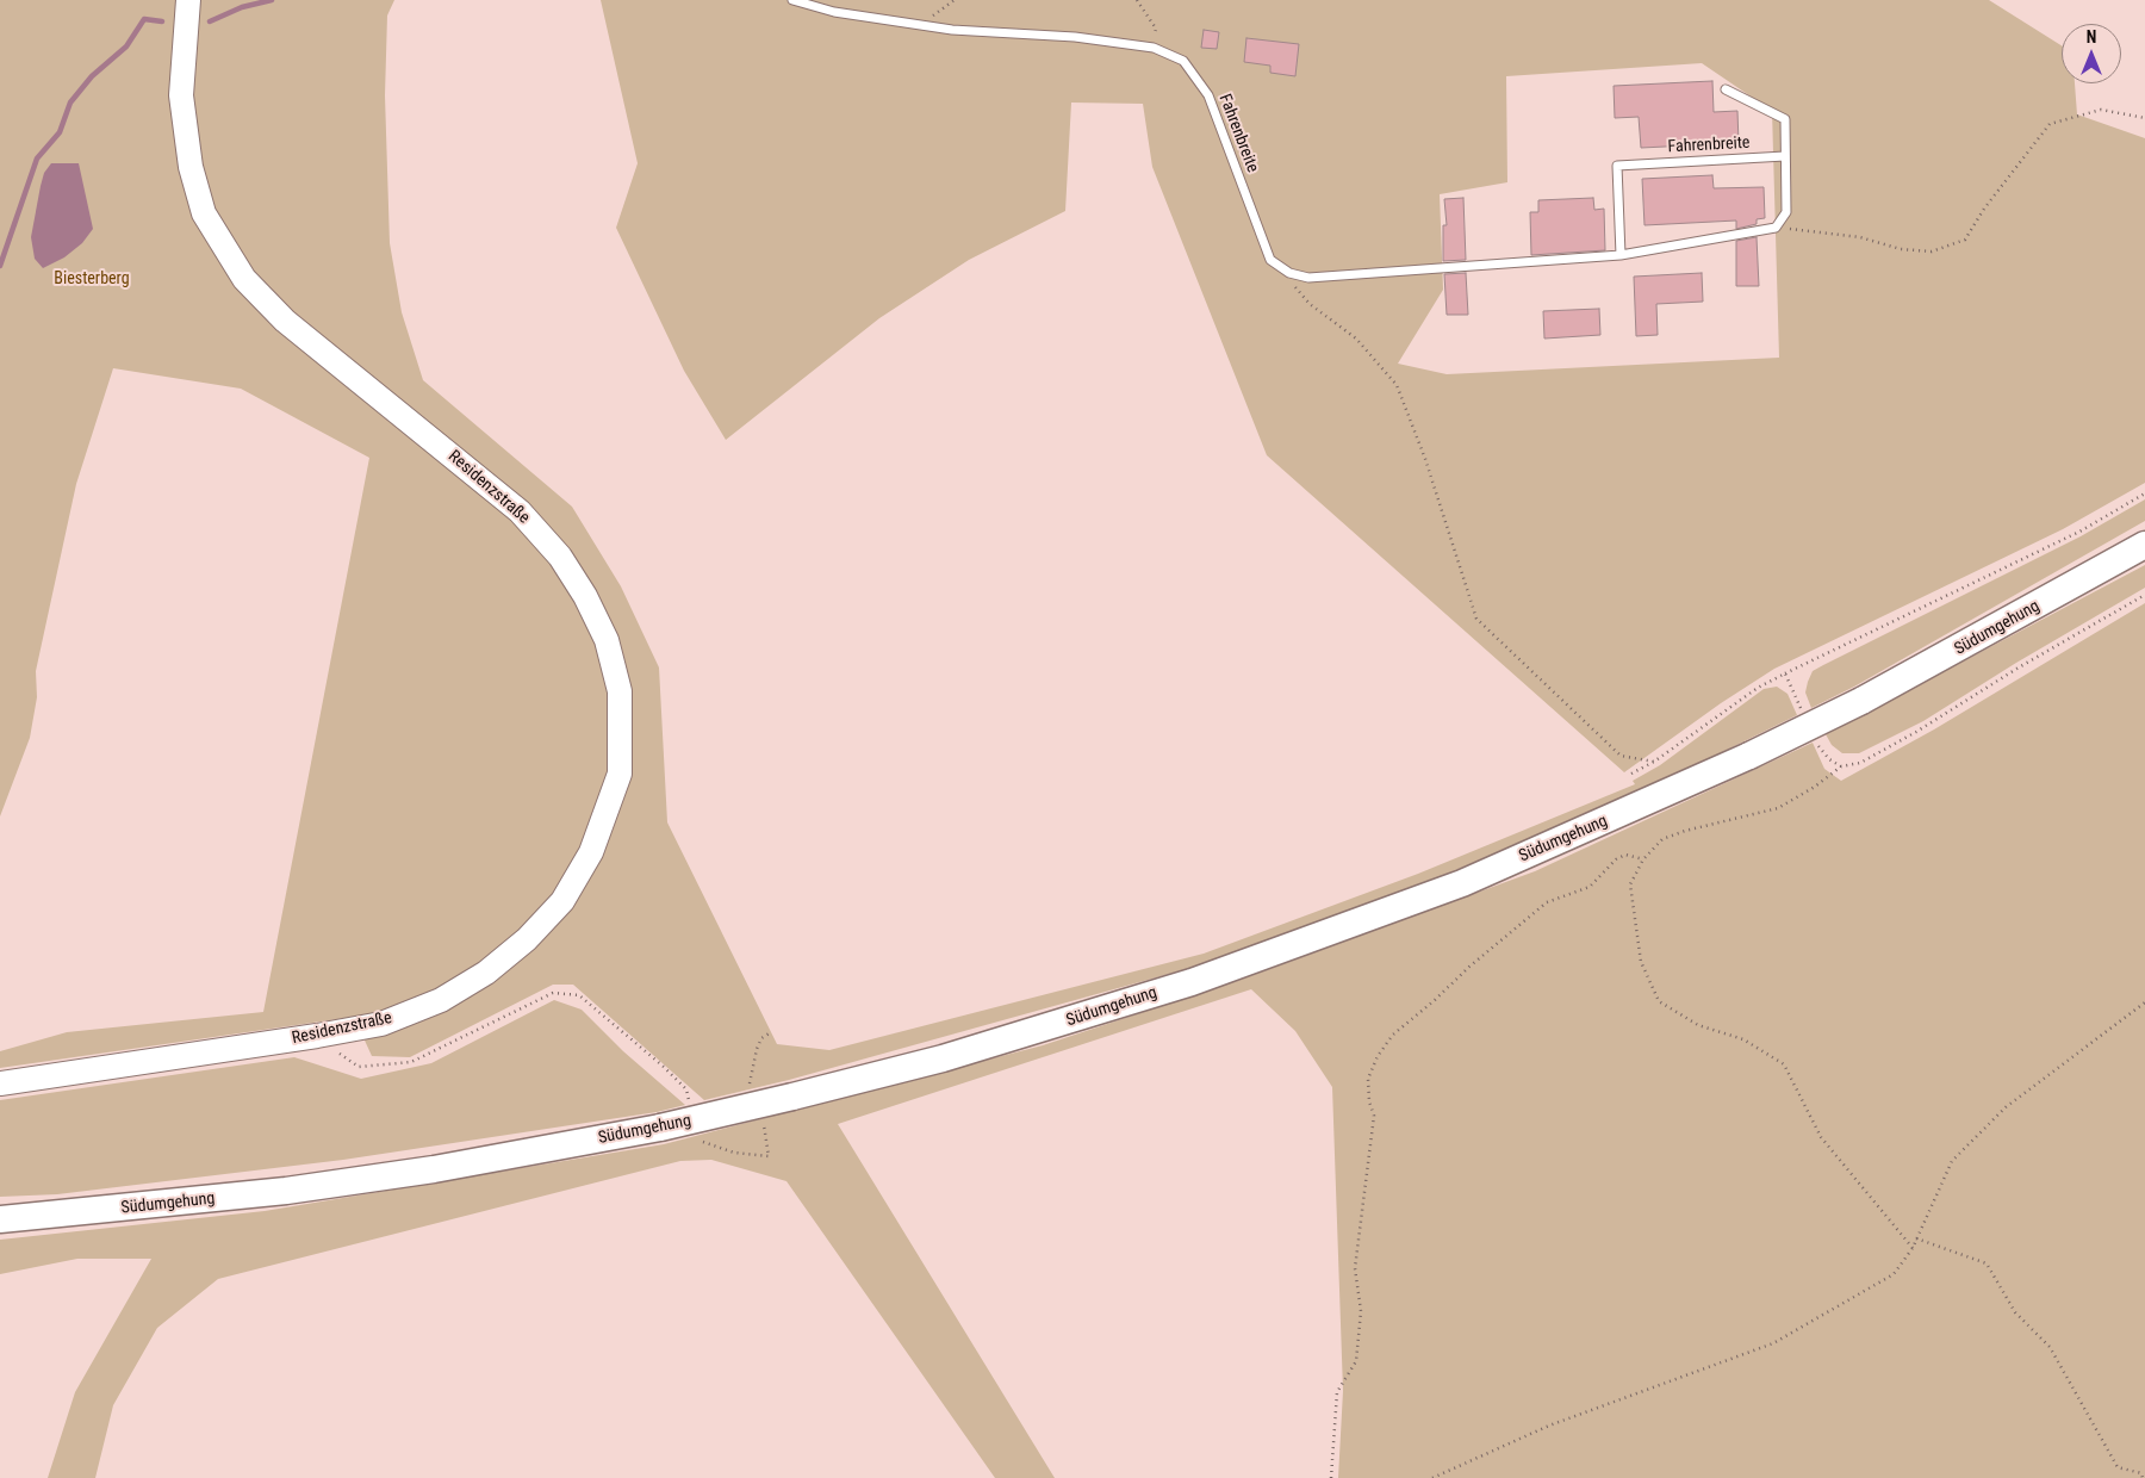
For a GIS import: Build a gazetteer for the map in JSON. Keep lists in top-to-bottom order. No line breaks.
{"streets":{"main road":["Residenzstraße","Südumgehung"],"lane":["Fahrenbreite"]},"parks":["Biesterberg"],"north":"top"}
